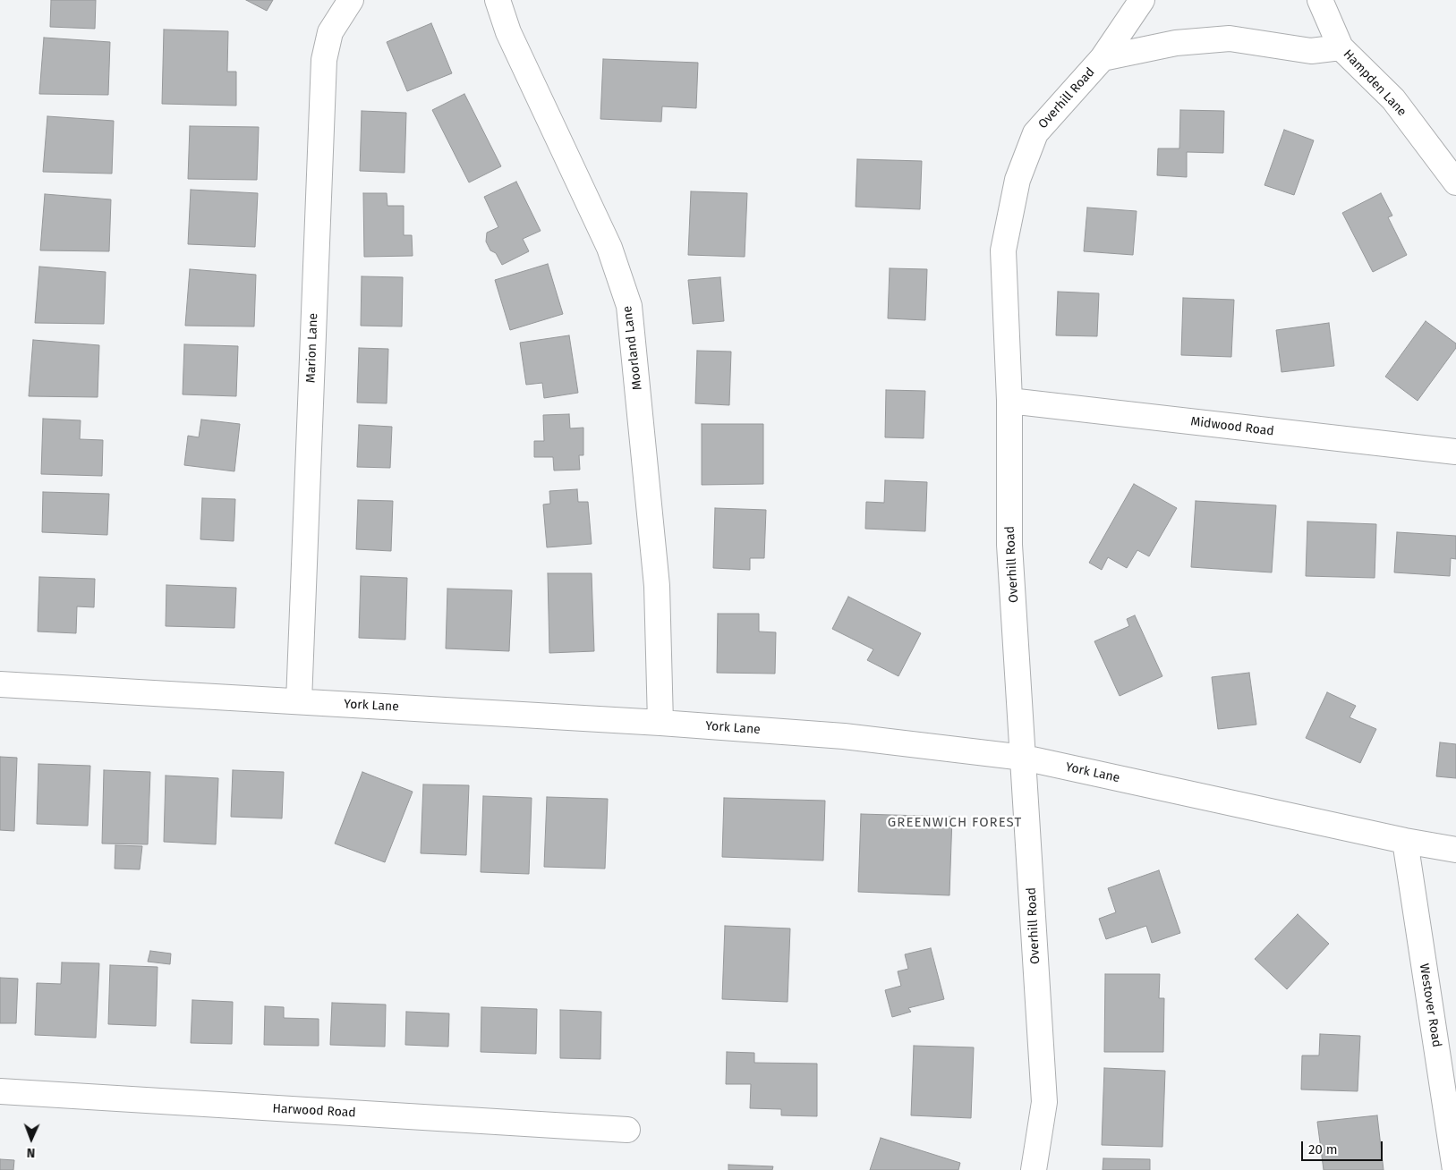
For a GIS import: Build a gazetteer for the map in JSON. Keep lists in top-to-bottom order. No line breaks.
{"streets":{"street":["Hampden Lane","Overhill Road","Marion Lane","Moorland Lane","Midwood Road","York Lane","Westover Road","Harwood Road"]},"crossings":[["Overhill Road","Midwood Road"],["Overhill Road","York Lane"],["Marion Lane","York Lane"],["Moorland Lane","York Lane"],["York Lane","Westover Road"]],"districts":["GREENWICH FOREST"],"scale_bar":"20 m","north":"bottom"}
